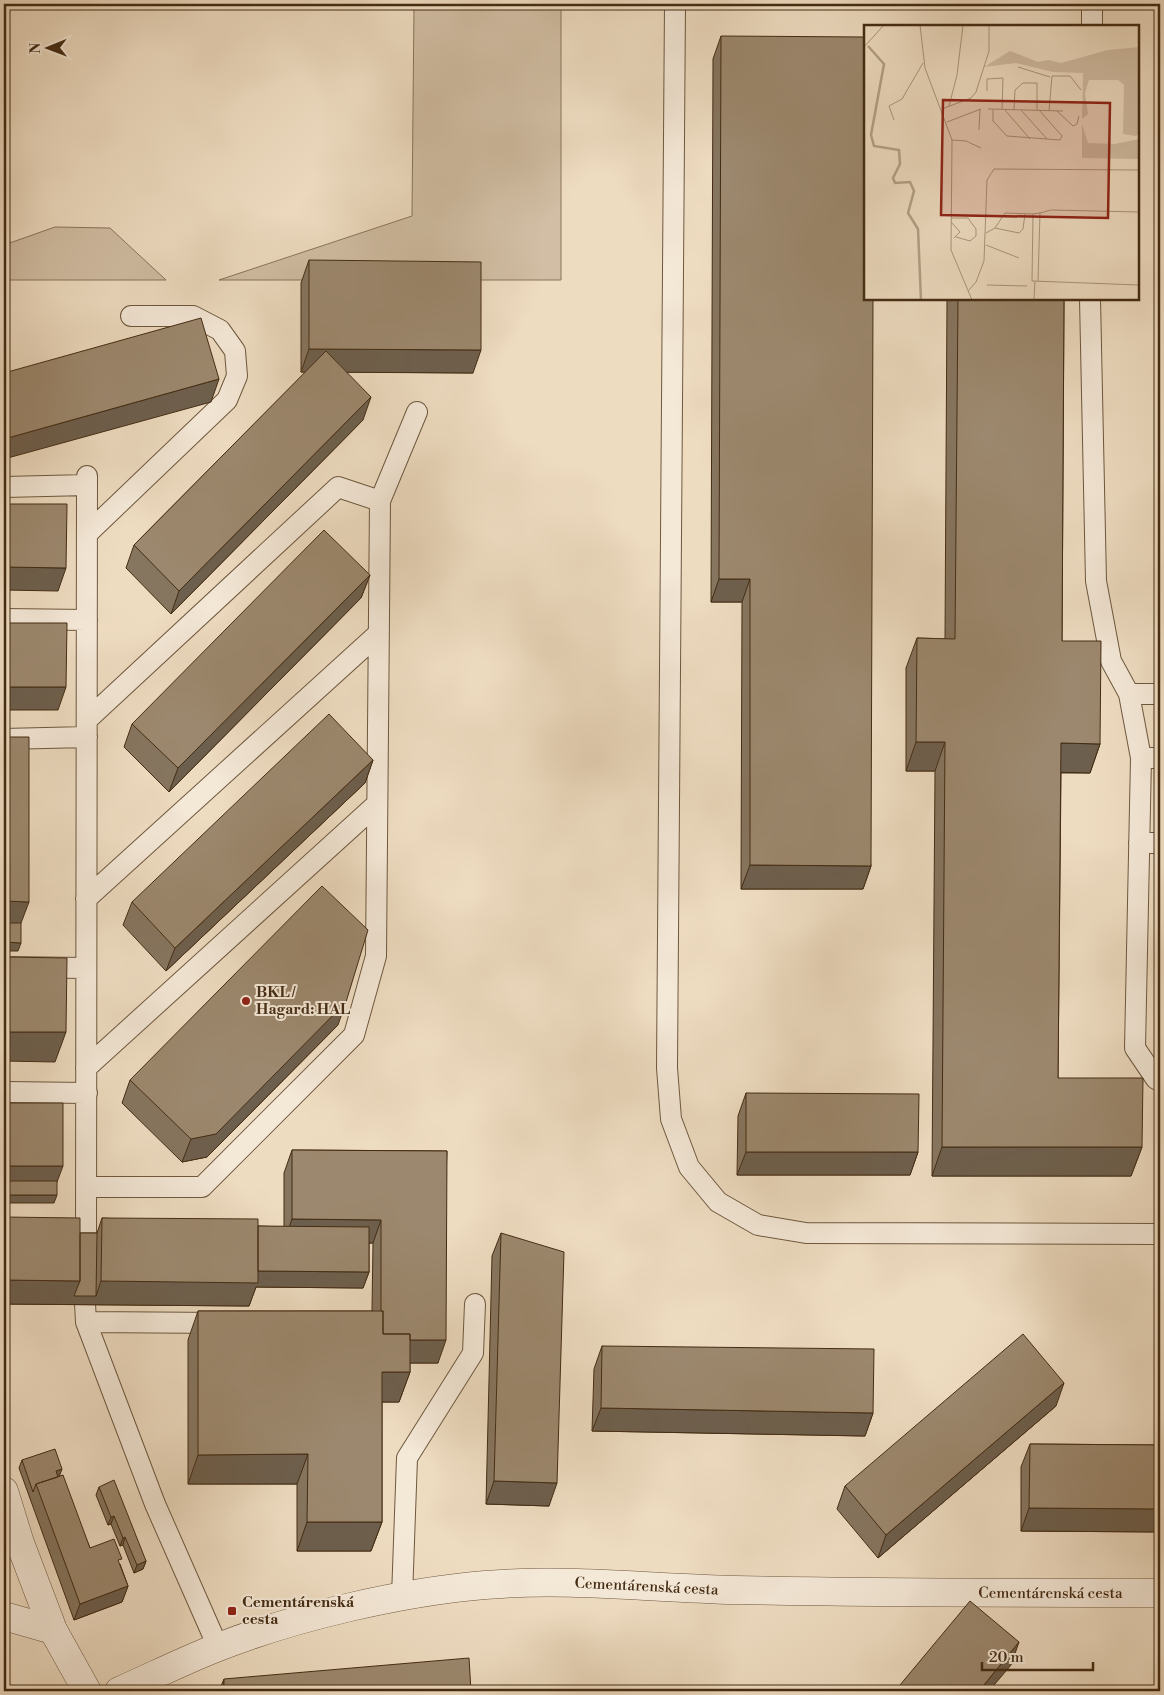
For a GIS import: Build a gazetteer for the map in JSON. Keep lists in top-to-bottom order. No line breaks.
{"streets":{"street":["Cementárenská cesta"]},"places":{"other":["BKL / Hagard: HAL"],"transit":["Cementárenská cesta"]},"scale_bar":"20 m","north":"left"}
